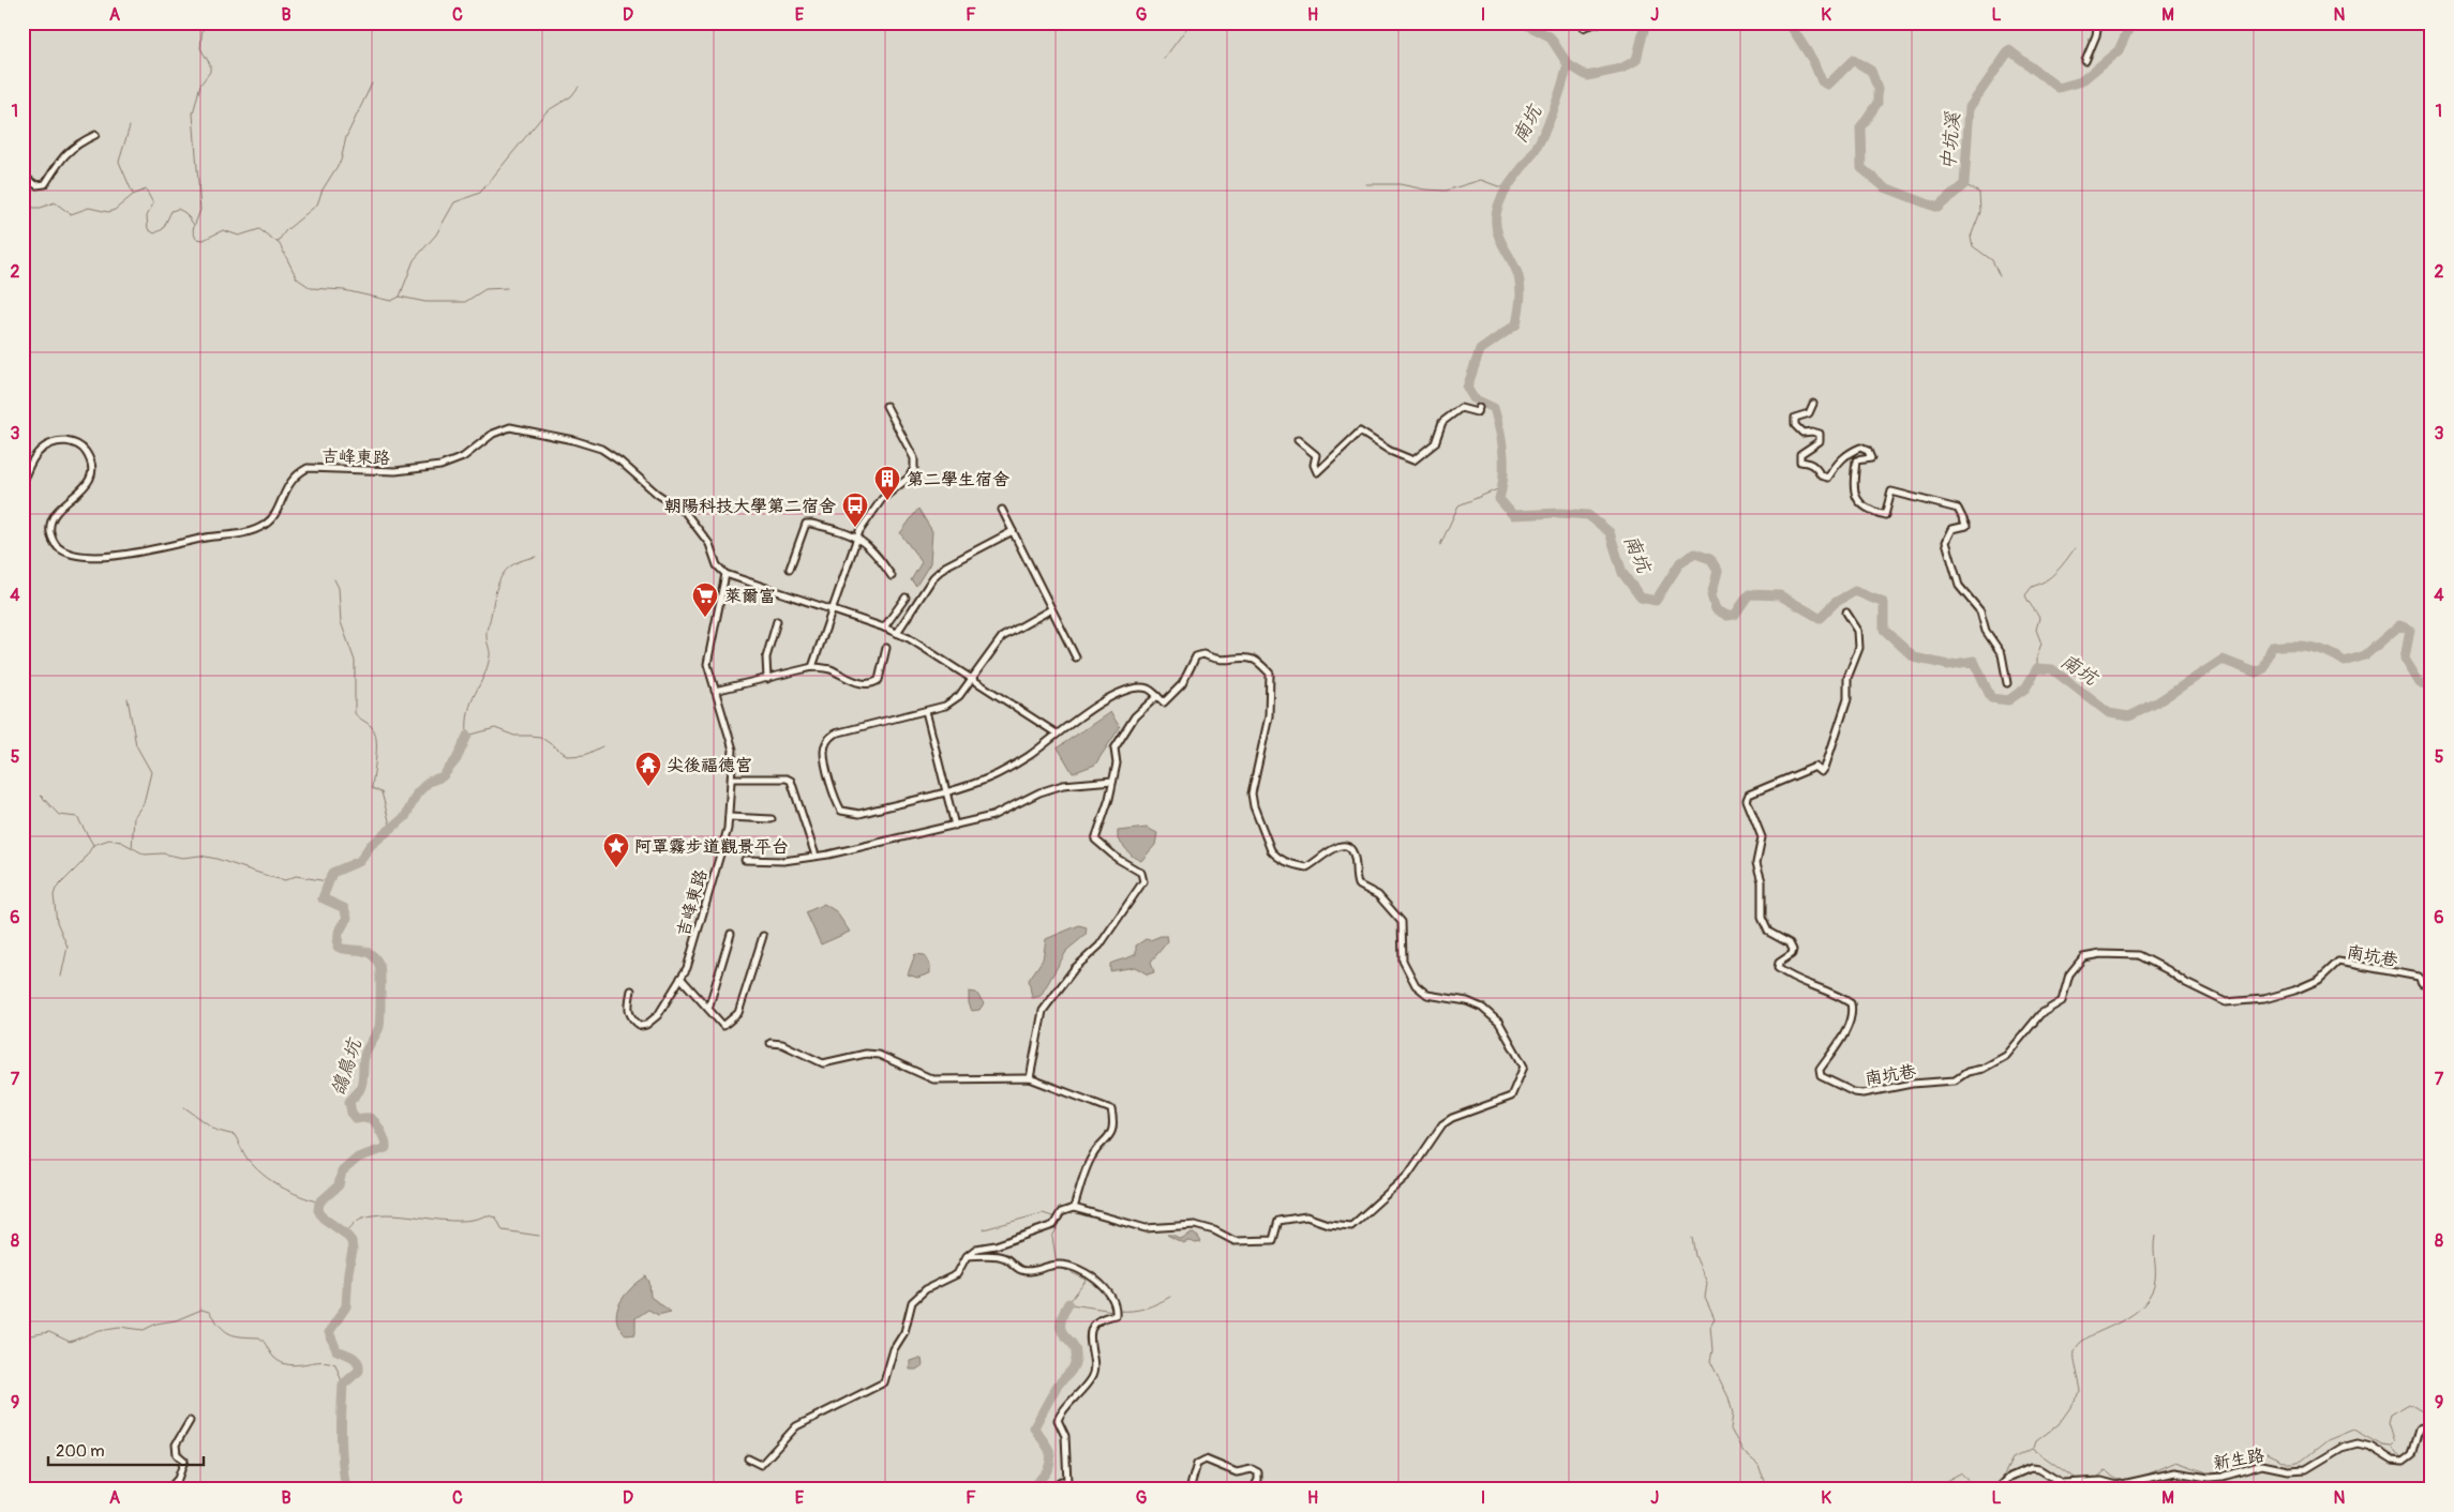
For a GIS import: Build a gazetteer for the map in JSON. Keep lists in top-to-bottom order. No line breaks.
{"streets":{"street":["吉峰東路","南坑巷","新生路"]},"water":["南坑","中坑溪","鴿鳥坑"],"places":{"building":["第二學生宿舍"],"bus stop":["朝陽科技大學第二宿舍"],"supermarket":["萊爾富"],"temple":["尖後福德宮"],"place":["阿罩霧步道觀景平台"]},"scale_bar":"200 m","grid":{"columns":["A","B","C","D","E","F","G","H","I","J","K","L","M","N"],"rows":["1","2","3","4","5","6","7","8","9"]}}
